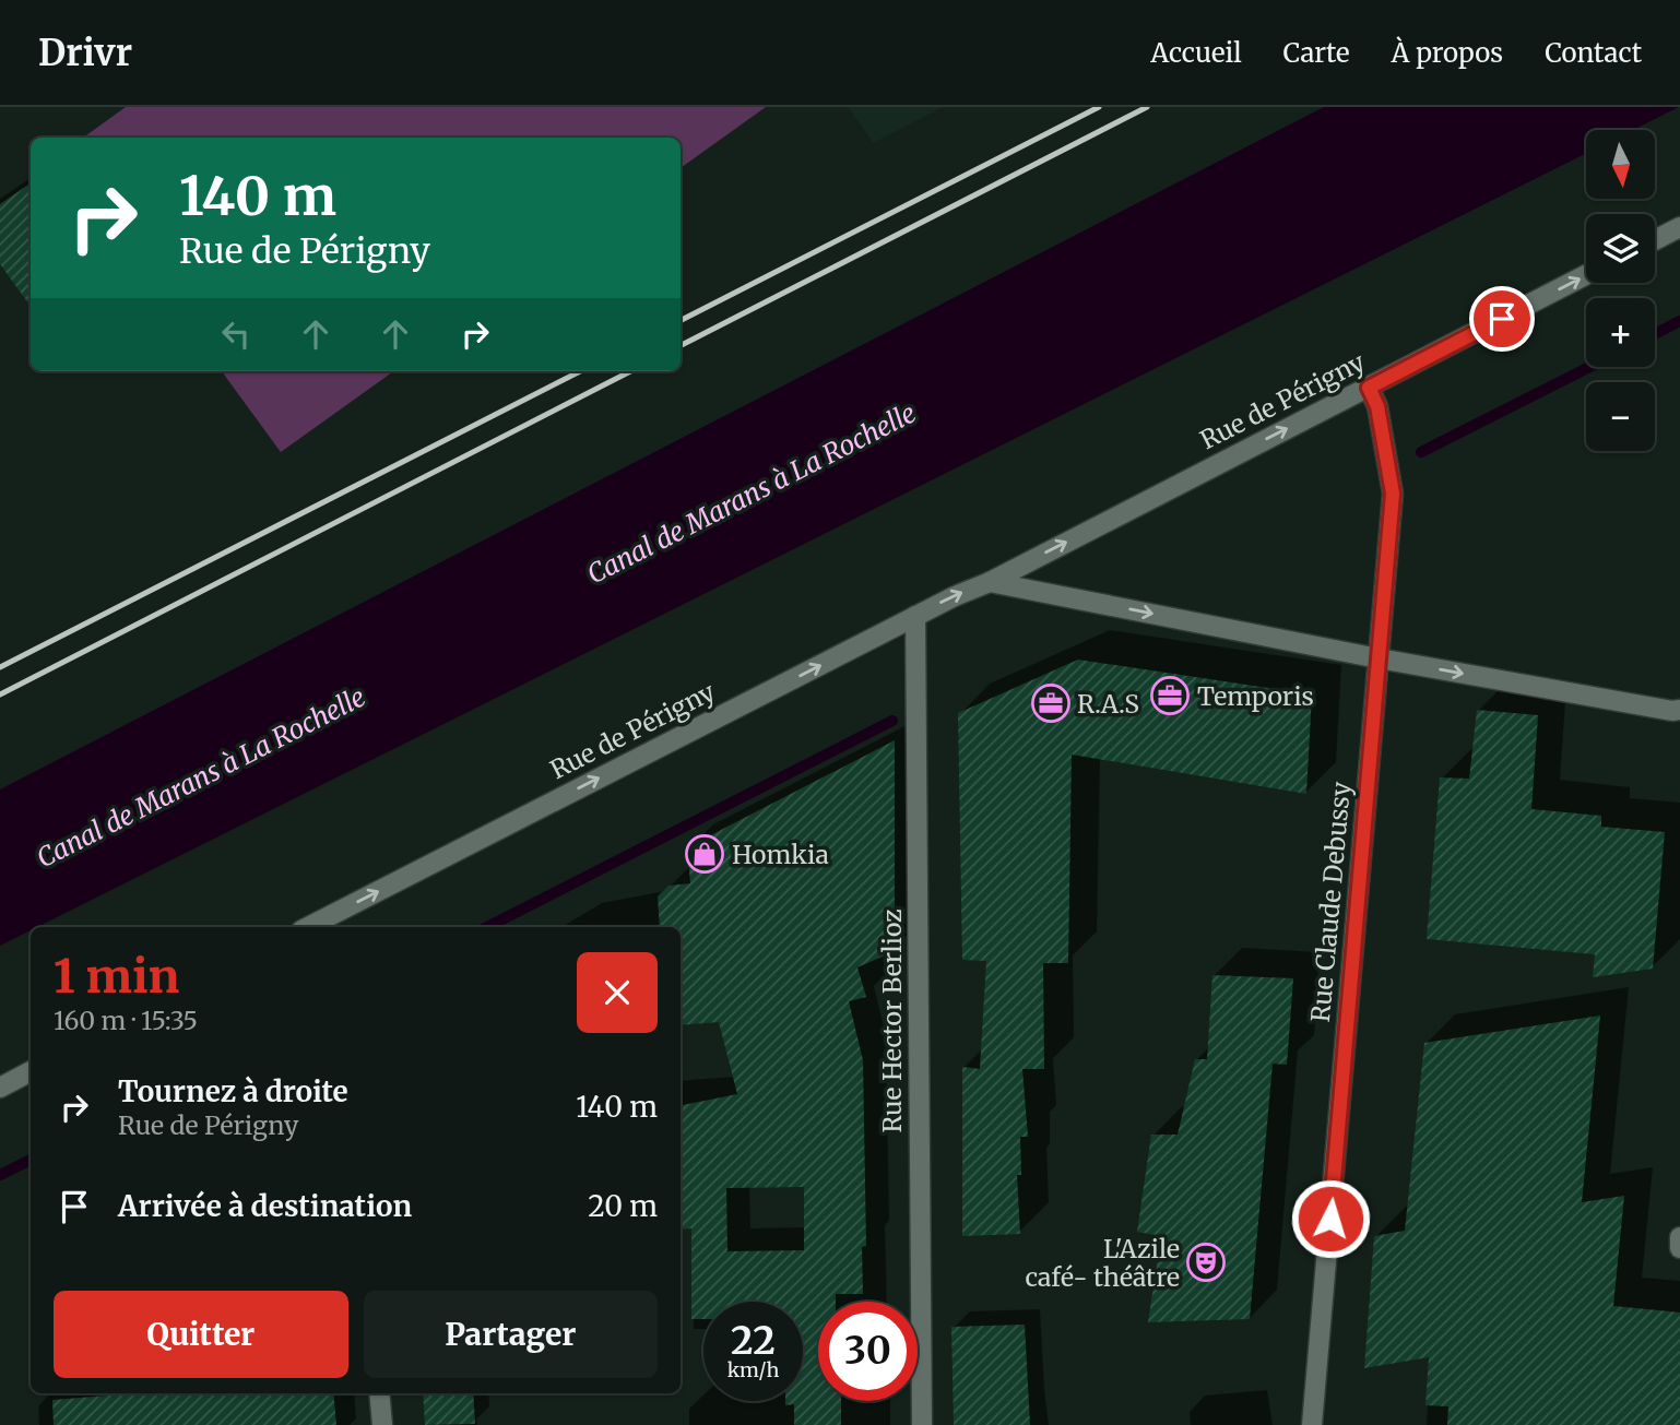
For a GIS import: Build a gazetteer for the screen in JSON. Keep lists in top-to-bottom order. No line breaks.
{"streets":{"street":["Rue de Périgny","Rue Claude Debussy","Rue Hector Berlioz"]},"crossings":[["Rue de Périgny","Rue Claude Debussy"],["Rue de Périgny","Rue Hector Berlioz"]],"one_way":["Rue de Périgny"],"water":["Canal de Marans à La Rochelle"],"places":{"office":["Temporis","R.A.S"],"shop":["Homkia"],"theatre":["L'Azile café- théâtre"]},"north":"bottom","page":{"header":"Drivr","nav":["Accueil","Carte","À propos","Contact"],"map_buttons":["+","−"],"turn":["140 m","Rue de Périgny"],"heading":["1 min","160 m · 15:35"],"list":[{"name":"Tournez à droite","note":"Rue de Périgny","value":"140 m"},{"name":"Arrivée à destination","value":"20 m"}],"buttons":["Quitter","Partager"],"speed":"22 km/h","limit":"30"}}
